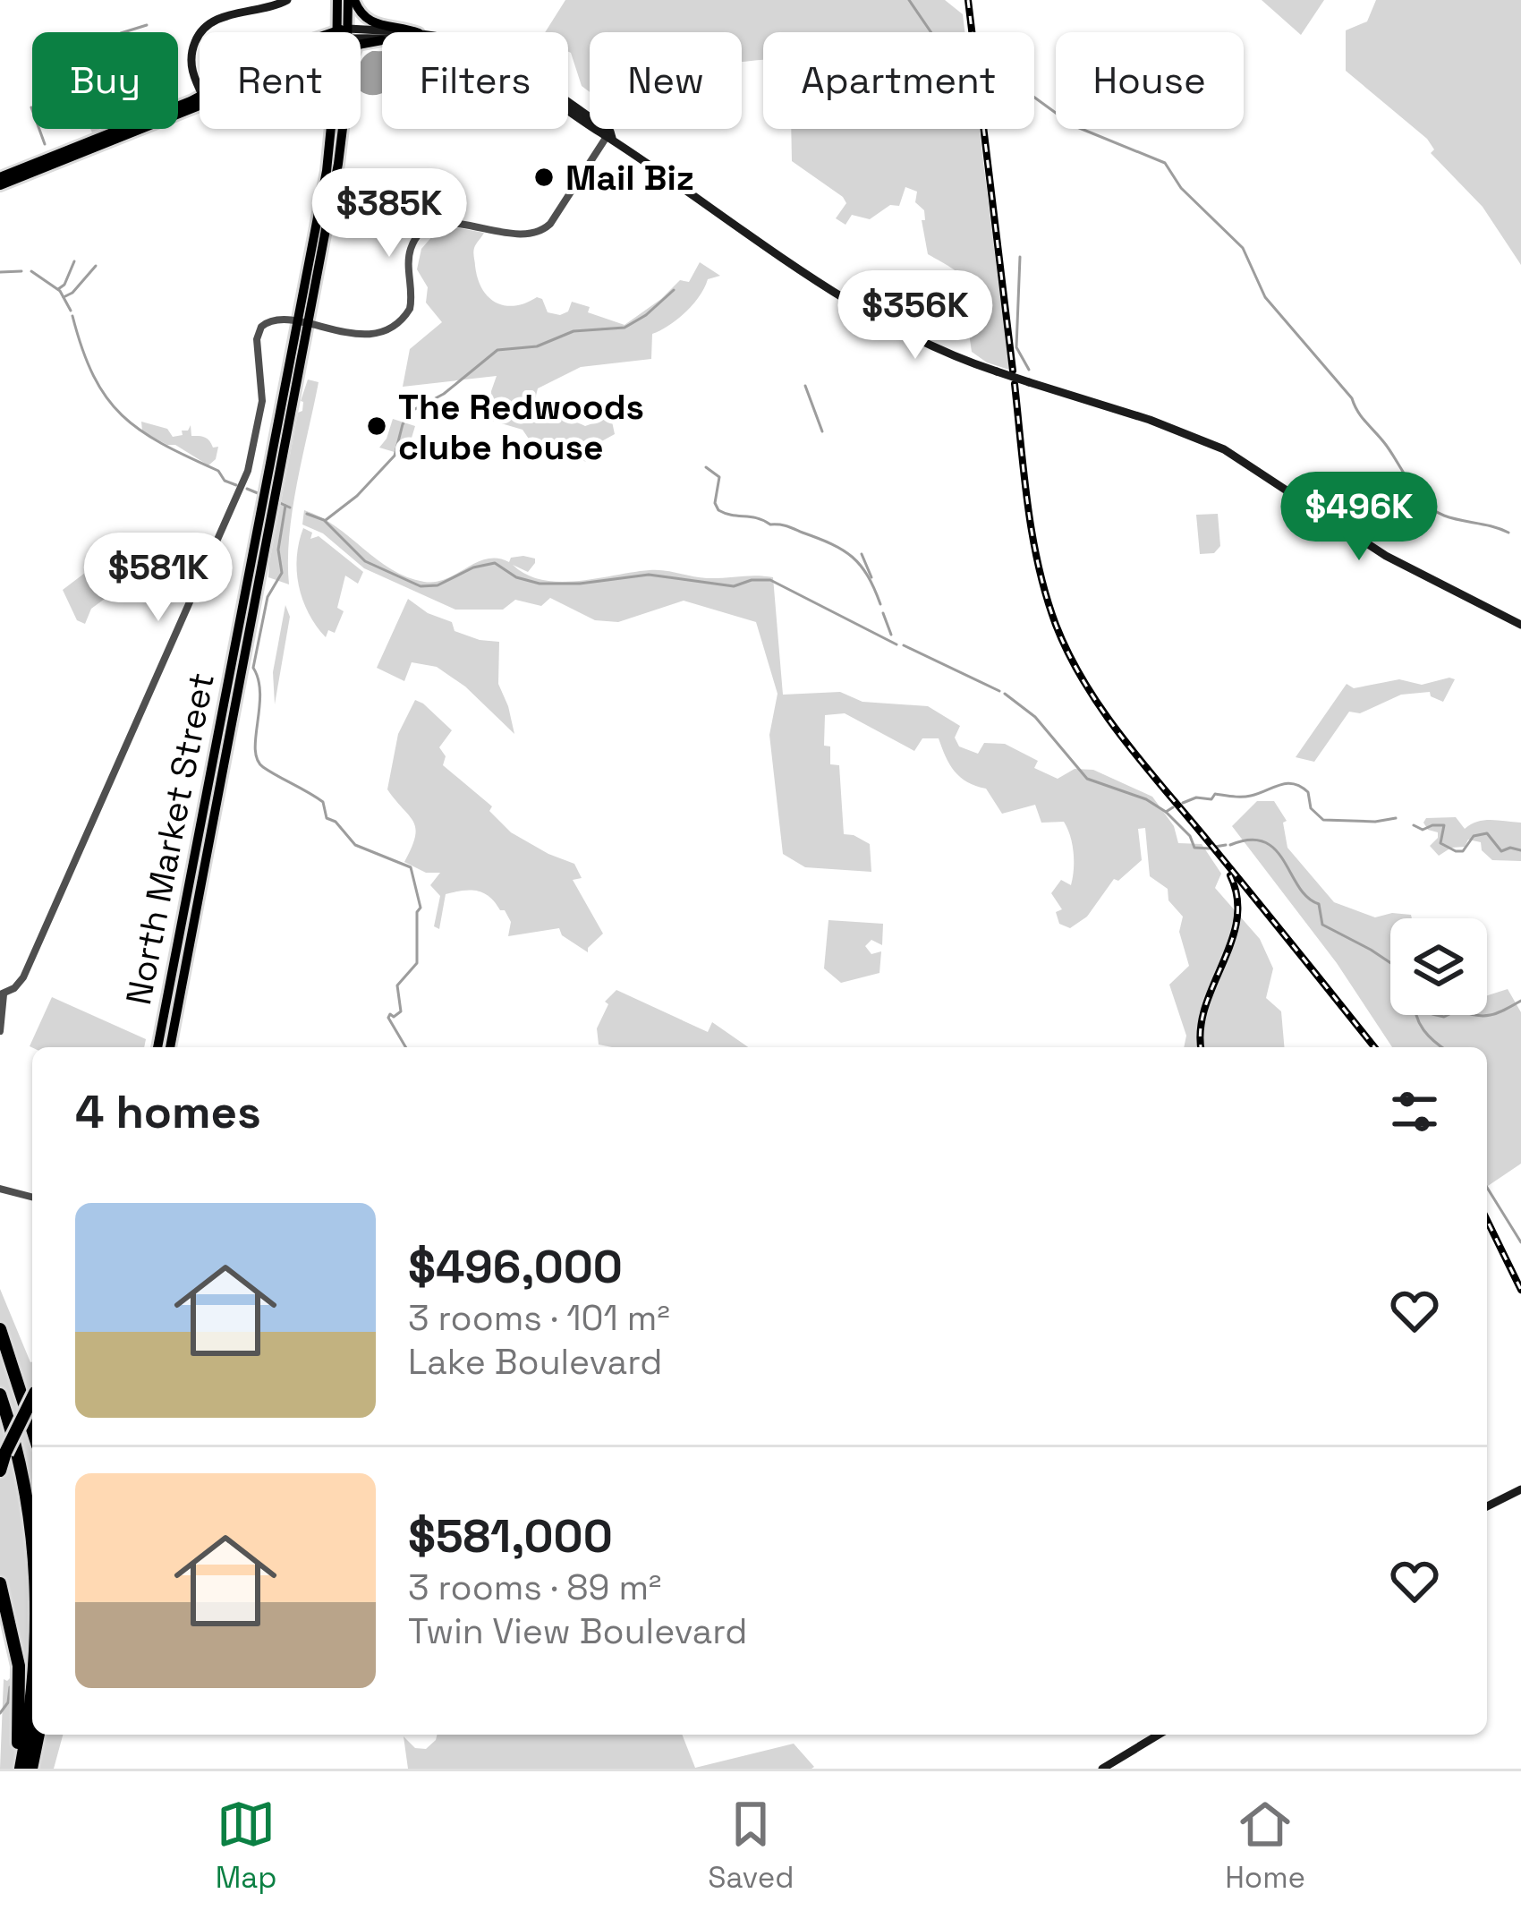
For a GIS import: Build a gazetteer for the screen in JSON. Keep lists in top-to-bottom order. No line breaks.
{"streets":{"main road":["North Market Street"]},"places":["Mail Biz","The Redwoods clube house"],"page":{"chip":["Buy","Rent","Filters","New","Apartment","House"],"price":["$385K","$356K","$496K","$581K"],"heading":"4 homes","list":[{"name":"$496,000","note":"3 rooms · 101 m² · Lake Boulevard"},{"name":"$581,000","note":"3 rooms · 89 m² · Twin View Boulevard"}],"tabs":["Map","Saved","Home"]}}
